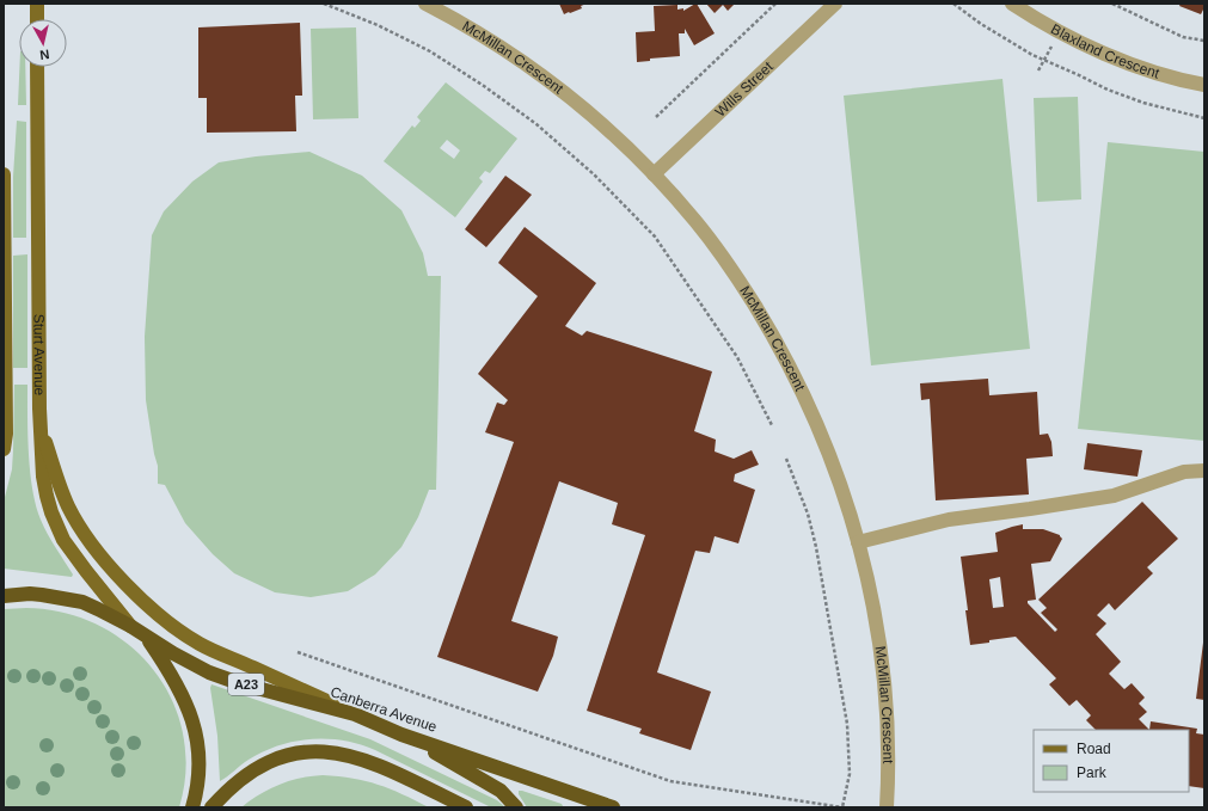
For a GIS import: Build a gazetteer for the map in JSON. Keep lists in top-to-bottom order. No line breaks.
{"streets":{"highway":["A23","Canberra Avenue"],"main road":["Sturt Avenue"],"street":["Blaxland Crescent","McMillan Crescent","Wills Street"]},"crossings":[["McMillan Crescent","Wills Street"],["Sturt Avenue","Canberra Avenue"]],"legend":["Road","Park"],"north":"bottom"}
